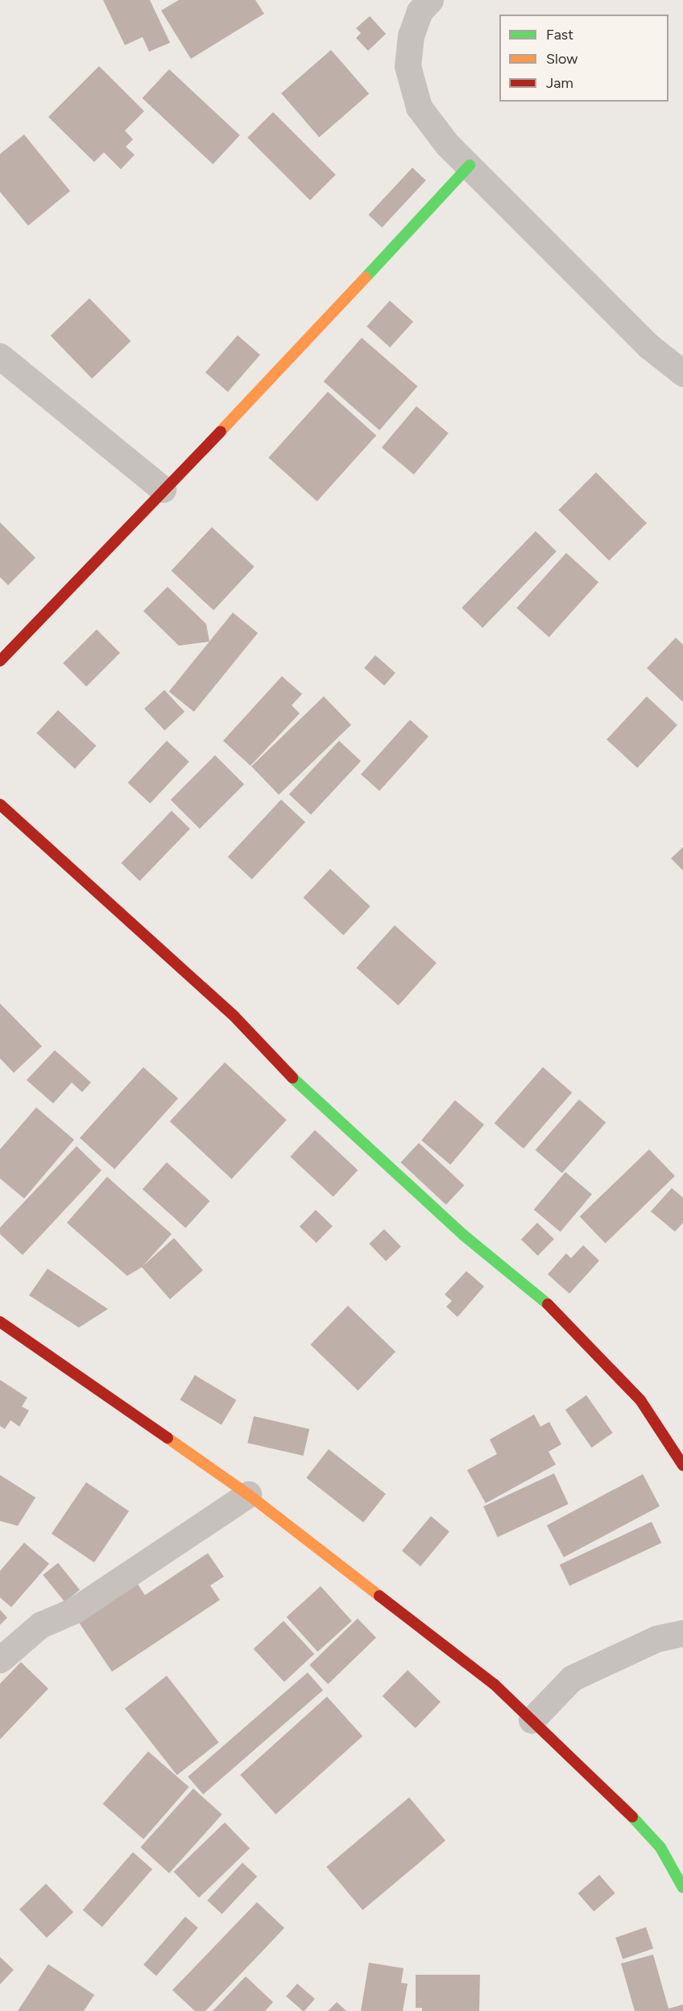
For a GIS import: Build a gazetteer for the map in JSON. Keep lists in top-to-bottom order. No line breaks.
{"legend":["Fast","Slow","Jam"]}
